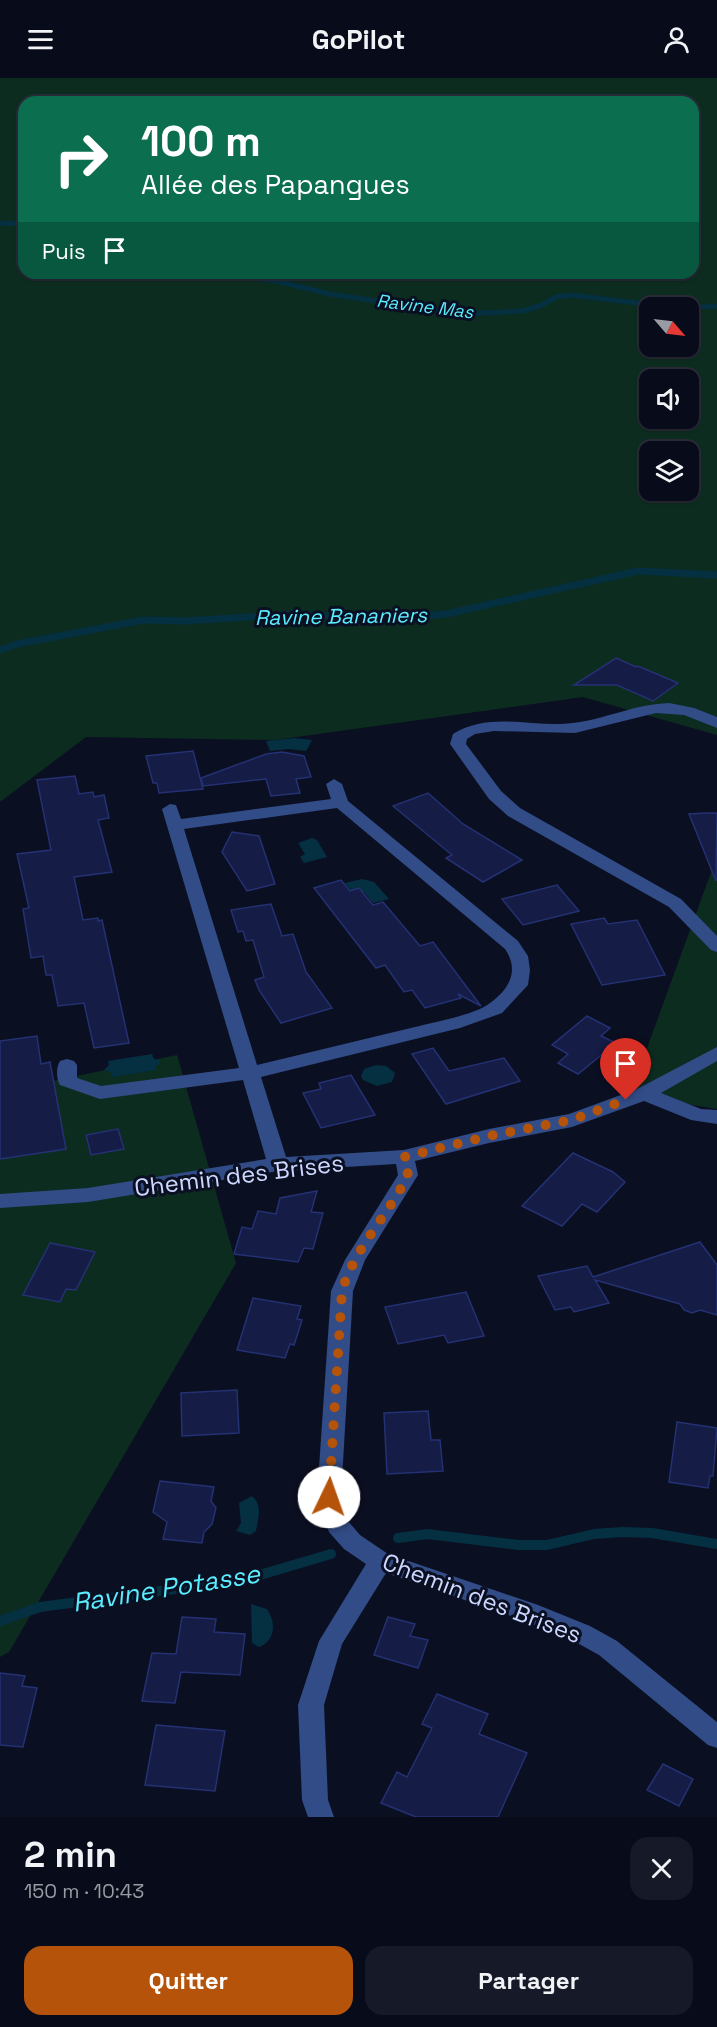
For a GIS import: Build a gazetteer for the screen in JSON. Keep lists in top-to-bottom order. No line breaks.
{"streets":{"street":["Chemin des Brises"]},"water":["Ravine Mas","Ravine Bananiers","Ravine Potasse"],"north":"bottom right","page":{"header":"GoPilot","turn":["100 m","Allée des Papangues"],"then":"Puis","heading":["2 min","150 m · 10:43"],"buttons":["Quitter","Partager"]}}
